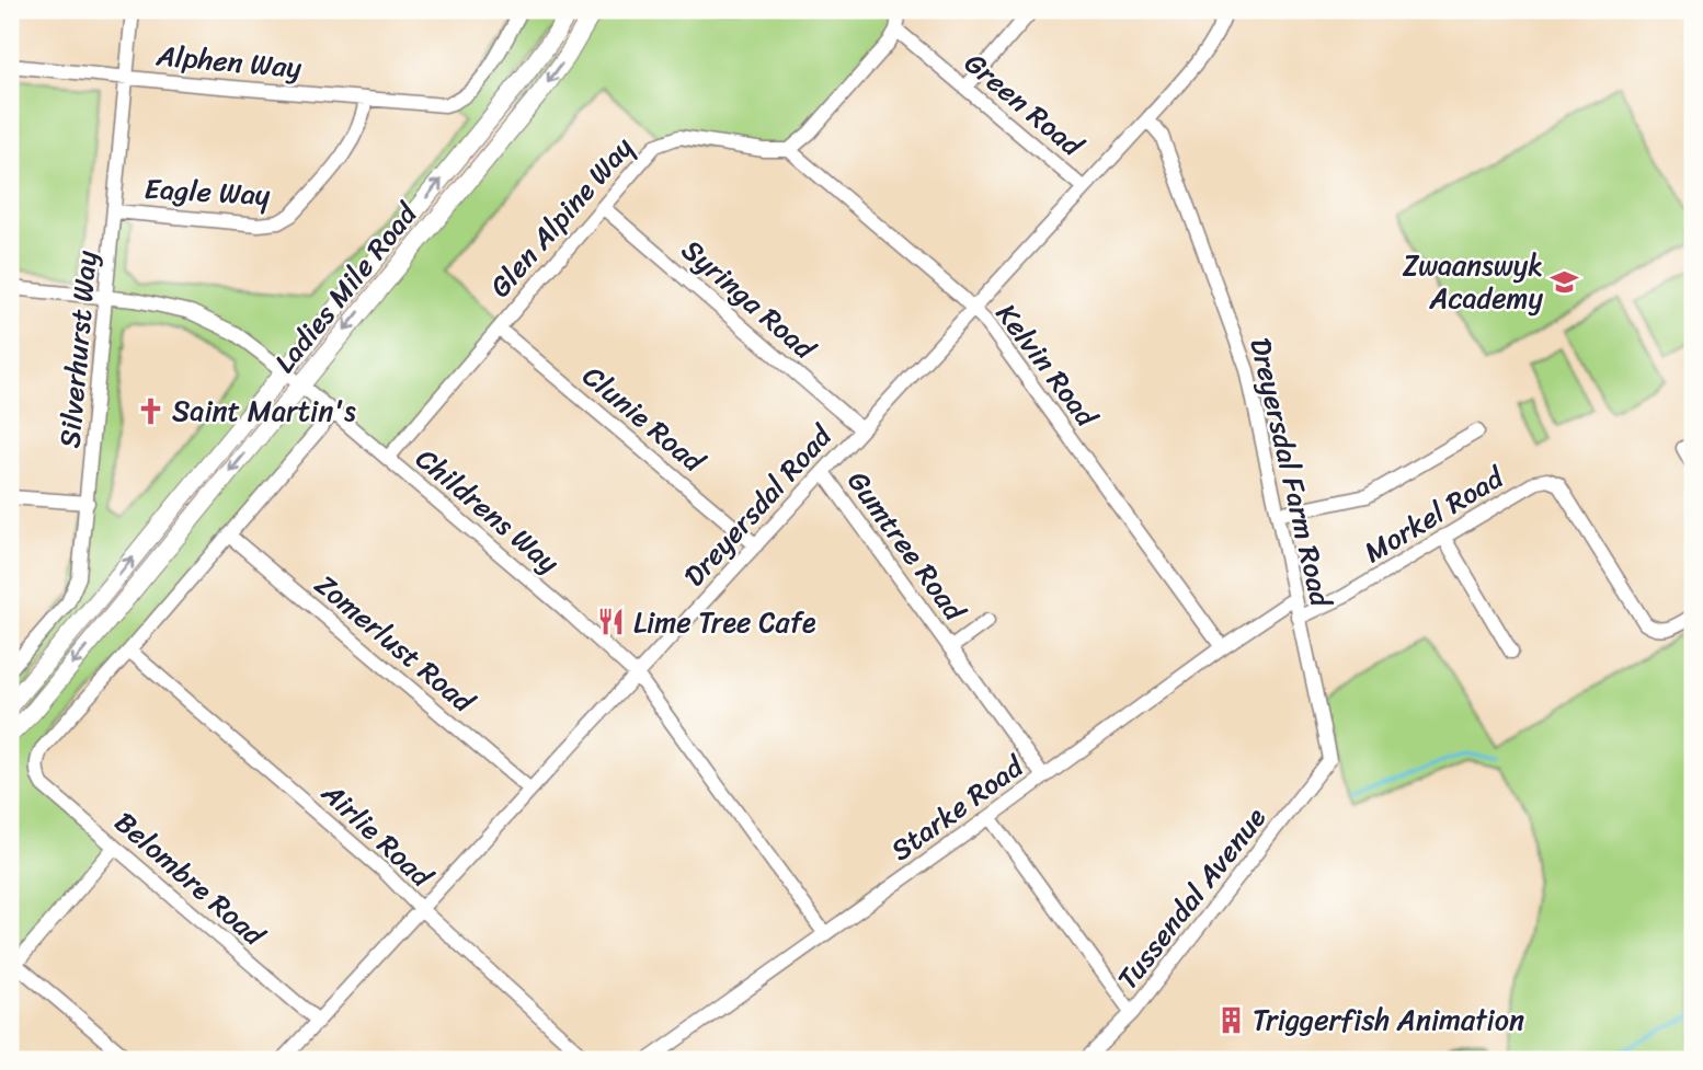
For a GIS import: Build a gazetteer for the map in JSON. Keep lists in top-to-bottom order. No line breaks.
{"streets":{"main road":["Ladies Mile Road"],"street":["Alphen Way","Green Road","Eagle Way","Glen Alpine Way","Syringa Road","Silverhurst Way","Kelvin Road","Clunie Road","Dreyersdal Farm Road","Dreyersdal Road","Childrens Way","Morkel Road","Gumtree Road","Zomerlust Road","Starke Road","Airlie Road","Belombre Road","Tussendal Avenue"]},"crossings":[["Alphen Way","Eagle Way"],["Alphen Way","Silverhurst Way"],["Green Road","Dreyersdal Road"],["Eagle Way","Silverhurst Way"],["Glen Alpine Way","Syringa Road"],["Glen Alpine Way","Kelvin Road"],["Glen Alpine Way","Clunie Road"],["Glen Alpine Way","Childrens Way"],["Ladies Mile Road","Childrens Way"],["Syringa Road","Dreyersdal Road"],["Silverhurst Way","Childrens Way"],["Kelvin Road","Dreyersdal Road"],["Kelvin Road","Starke Road"],["Clunie Road","Dreyersdal Road"],["Dreyersdal Farm Road","Dreyersdal Road"],["Dreyersdal Farm Road","Morkel Road"],["Dreyersdal Farm Road","Starke Road"],["Dreyersdal Farm Road","Tussendal Avenue"],["Dreyersdal Road","Childrens Way"],["Dreyersdal Road","Gumtree Road"],["Dreyersdal Road","Zomerlust Road"],["Dreyersdal Road","Airlie Road"],["Dreyersdal Road","Belombre Road"],["Childrens Way","Starke Road"],["Gumtree Road","Starke Road"],["Airlie Road","Belombre Road"]],"places":{"school or university":["Zwaanswyk Academy"],"church":["Saint Martin's"],"restaurant":["Lime Tree Cafe"],"building":["Triggerfish Animation"]}}
